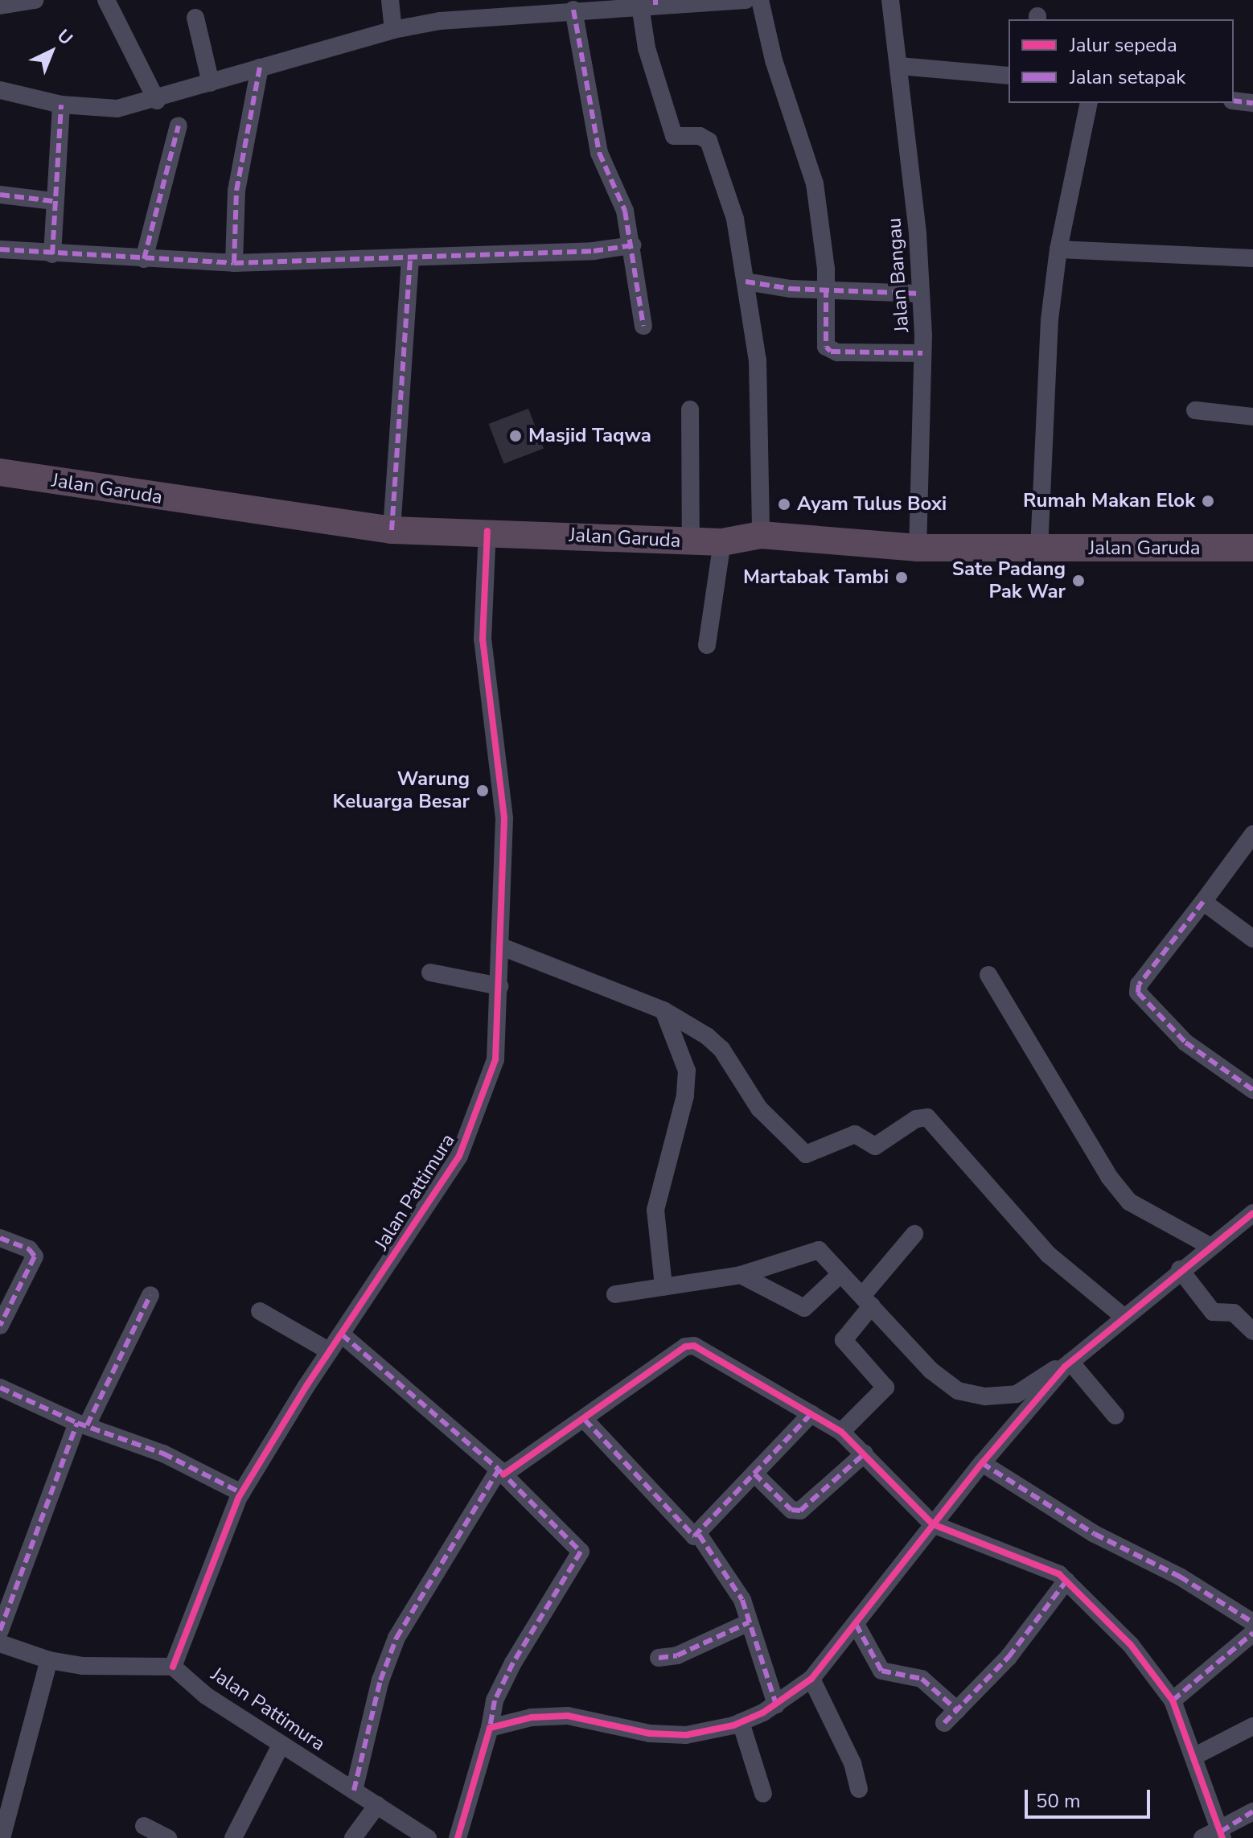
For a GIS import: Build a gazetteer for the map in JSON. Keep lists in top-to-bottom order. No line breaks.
{"streets":{"highway":["Jalan Garuda"],"street":["Jalan Bangau","Jalan Pattimura"]},"crossings":[["Jalan Bangau","Jalan Garuda"],["Jalan Garuda","Jalan Pattimura"]],"places":["Masjid Taqwa","Rumah Makan Elok","Ayam Tulus Boxi","Martabak Tambi","Sate Padang Pak War","Warung Keluarga Besar"],"legend":["Jalur sepeda","Jalan setapak"],"scale_bar":"50 m","north":"top right"}
